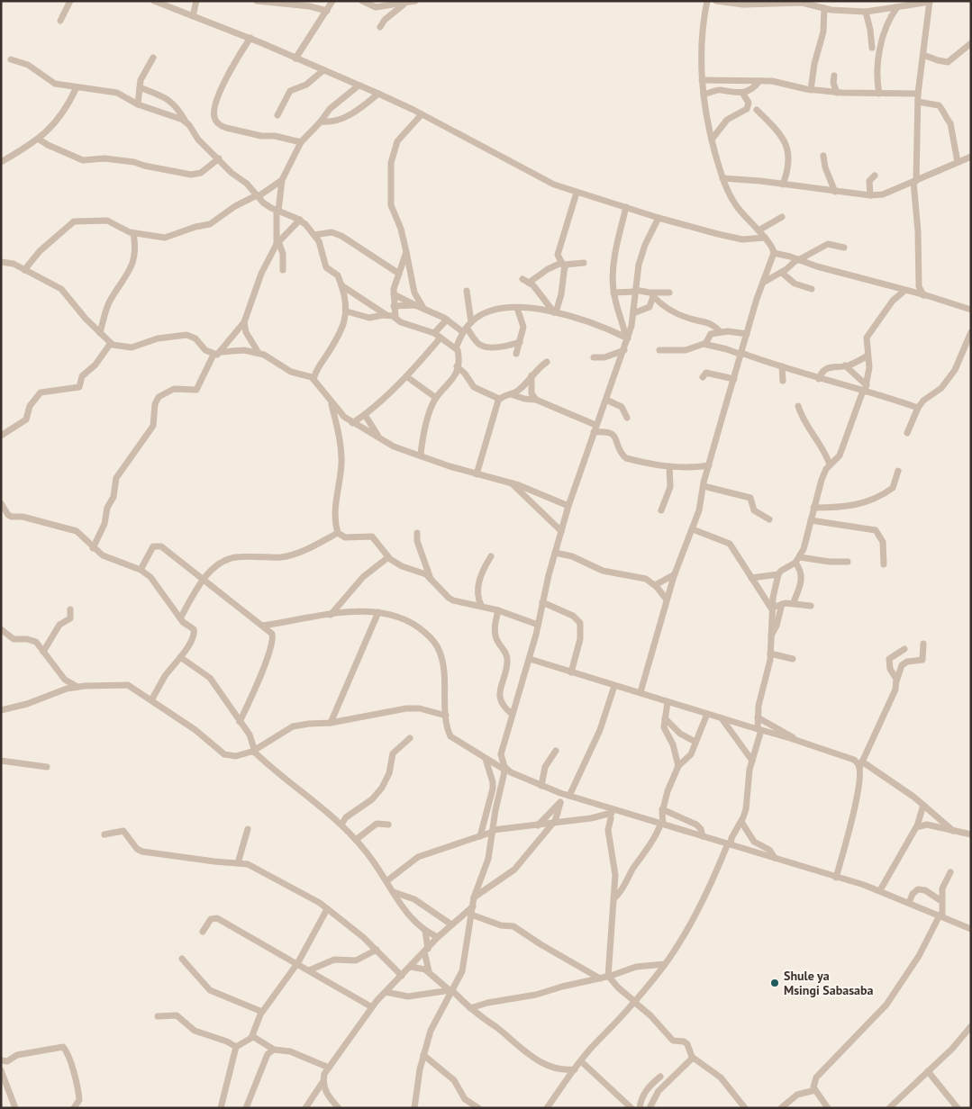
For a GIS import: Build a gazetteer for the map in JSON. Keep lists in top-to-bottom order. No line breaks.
{"places":["Shule ya Msingi Sabasaba"]}
